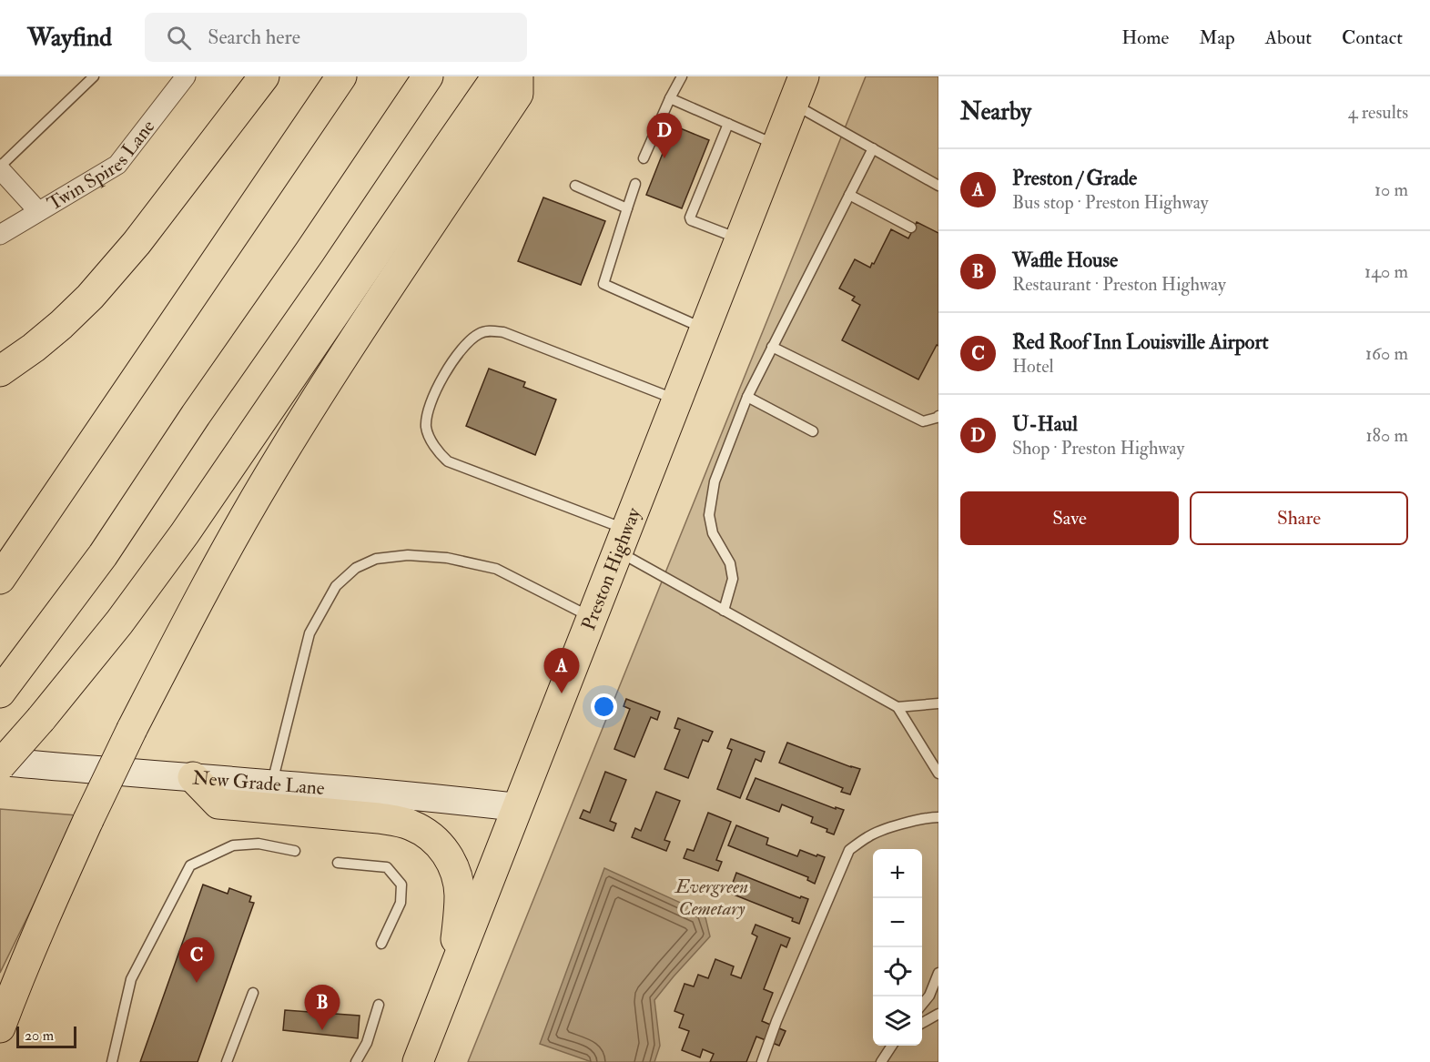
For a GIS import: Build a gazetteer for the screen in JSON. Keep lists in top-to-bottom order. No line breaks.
{"streets":{"main road":["Preston Highway","New Grade Lane"],"street":["Twin Spires Lane"]},"crossings":[["Preston Highway","New Grade Lane"]],"parks":["Evergreen Cemetary"],"scale_bar":"20 m","page":{"header":"Wayfind","search":"Search here","nav":["Home","Map","About","Contact"],"heading":["Nearby","4 results"],"pins":["D","A","C","B"],"list":[{"mark":"A","name":"Preston / Grade","note":"Bus stop · Preston Highway","value":"10 m"},{"mark":"B","name":"Waffle House","note":"Restaurant · Preston Highway","value":"140 m"},{"mark":"C","name":"Red Roof Inn Louisville Airport","note":"Hotel","value":"160 m"},{"mark":"D","name":"U-Haul","note":"Shop · Preston Highway","value":"180 m"}],"buttons":["Save","Share"],"map_buttons":["+","−"],"scale":"20 m"}}
